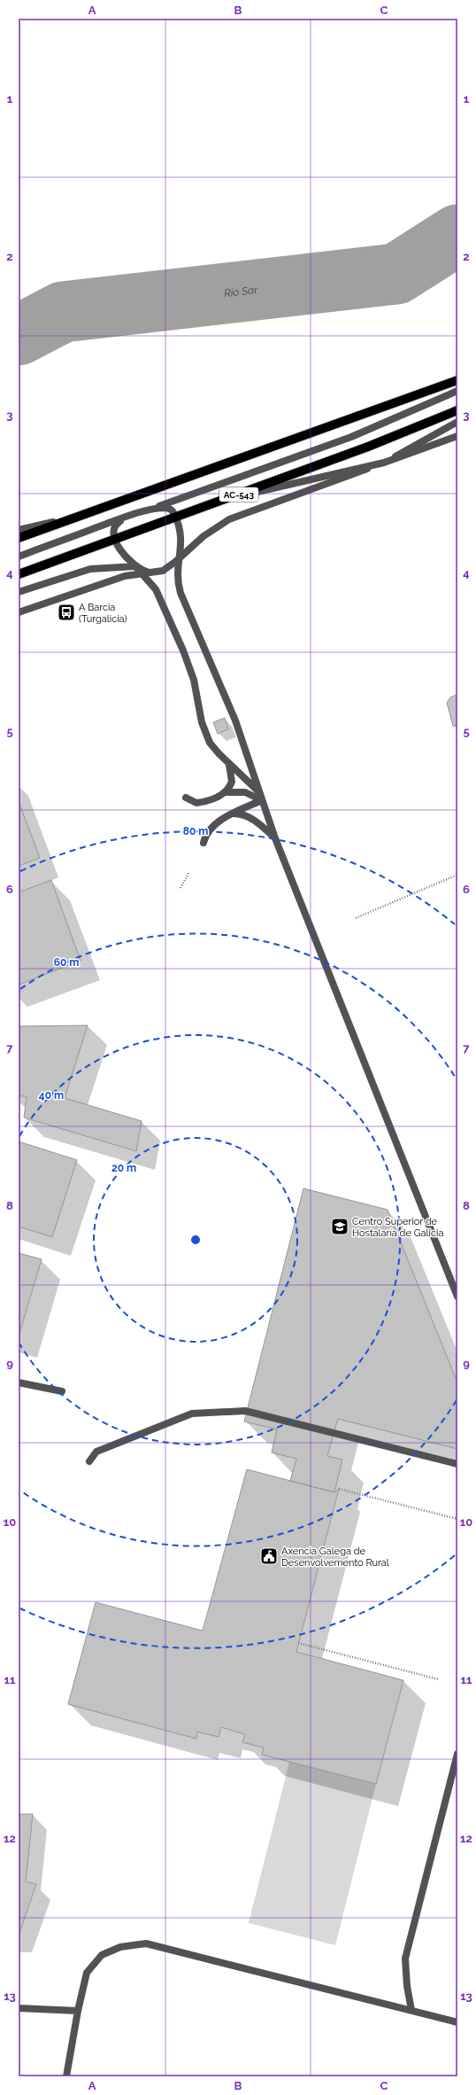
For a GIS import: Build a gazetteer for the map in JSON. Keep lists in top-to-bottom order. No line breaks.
{"streets":{"main road":["AC-543"]},"water":["Río Sar"],"places":{"bus stop":["A Barcia (Turgalicia)"],"school or university":["Centro Superior de Hostalaría de Galicia"],"public building":["Axencia Galega de Desenvolvemento Rural"]},"grid":{"columns":["A","B","C"],"rows":["1","2","3","4","5","6","7","8","9","10","11","12","13"]},"rings":["80 m","60 m","40 m","20 m"]}
